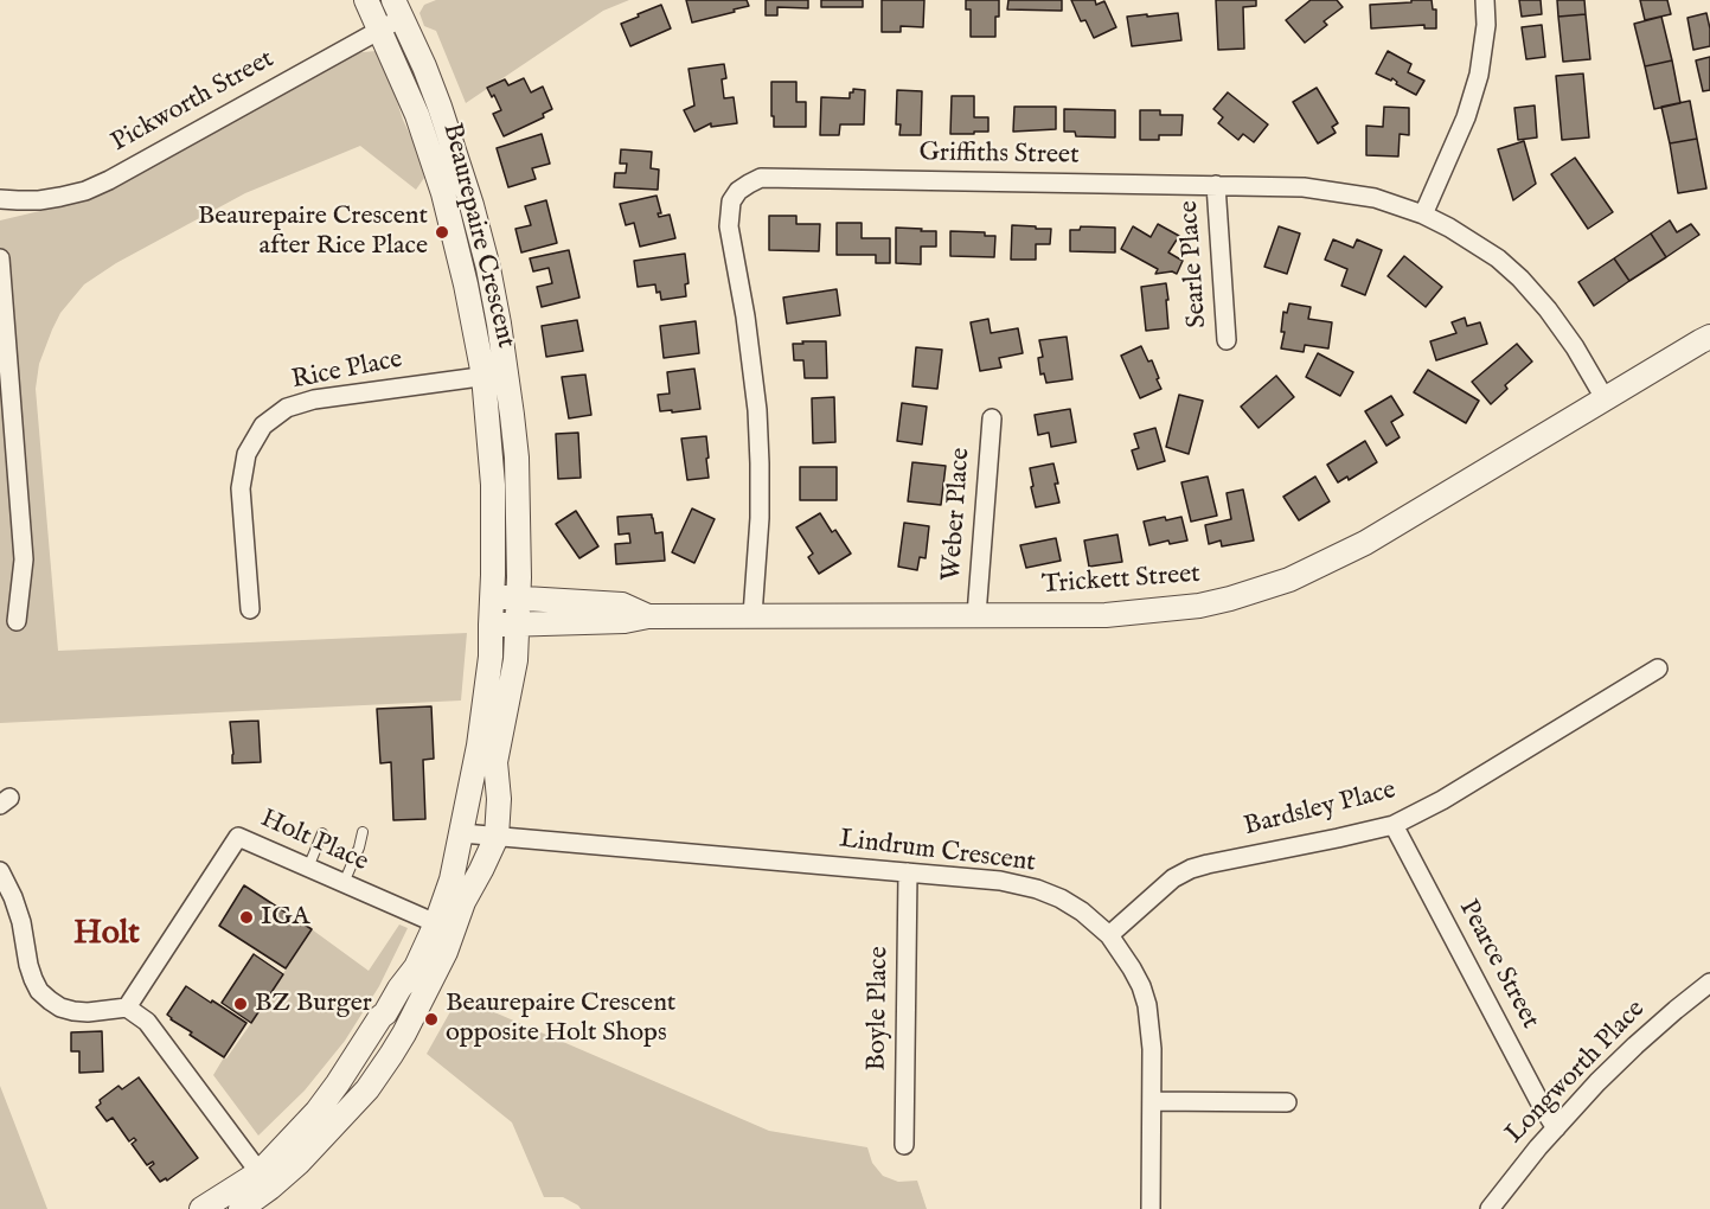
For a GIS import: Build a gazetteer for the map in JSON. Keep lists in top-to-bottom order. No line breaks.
{"streets":{"street":["Pickworth Street","Griffiths Street","Beaurepaire Crescent","Searle Place","Rice Place","Weber Place","Trickett Street","Bardsley Place","Holt Place","Lindrum Crescent","Pearce Street","Boyle Place","Longworth Place"]},"crossings":[["Pickworth Street","Beaurepaire Crescent"],["Griffiths Street","Searle Place"],["Griffiths Street","Trickett Street"],["Beaurepaire Crescent","Rice Place"],["Beaurepaire Crescent","Trickett Street"],["Beaurepaire Crescent","Holt Place"],["Beaurepaire Crescent","Lindrum Crescent"],["Weber Place","Trickett Street"],["Bardsley Place","Lindrum Crescent"],["Bardsley Place","Pearce Street"],["Lindrum Crescent","Boyle Place"],["Pearce Street","Longworth Place"]],"districts":["Holt"],"places":["Beaurepaire Crescent after Rice Place","IGA","BZ Burger","Beaurepaire Crescent opposite Holt Shops"]}
